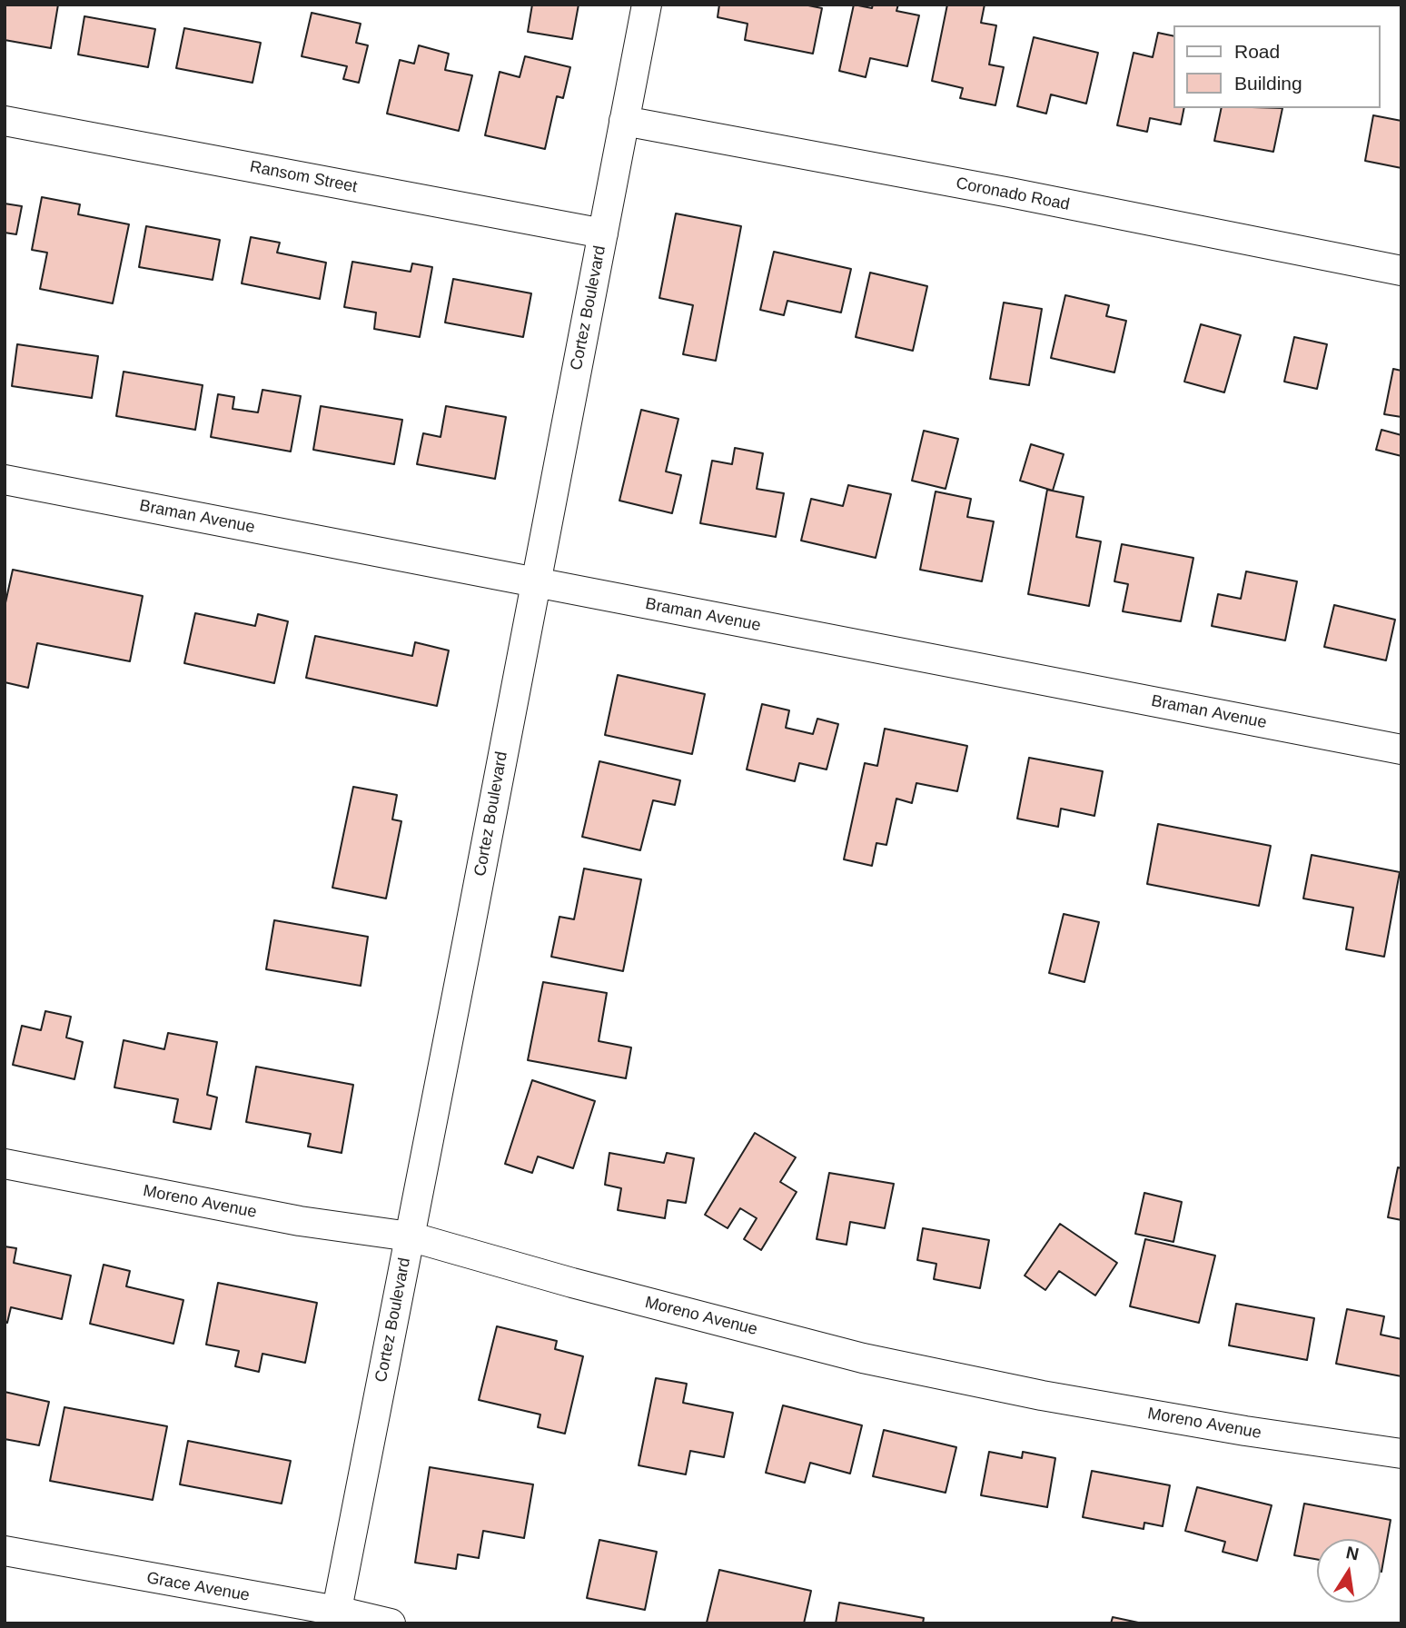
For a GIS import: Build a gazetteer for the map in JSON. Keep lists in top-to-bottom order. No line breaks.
{"streets":{"street":["Ransom Street","Coronado Road","Cortez Boulevard","Braman Avenue","Moreno Avenue","Grace Avenue"]},"crossings":[["Ransom Street","Cortez Boulevard"],["Coronado Road","Cortez Boulevard"],["Cortez Boulevard","Braman Avenue"],["Cortez Boulevard","Moreno Avenue"],["Cortez Boulevard","Grace Avenue"]],"legend":["Road","Building"],"north":"top"}
